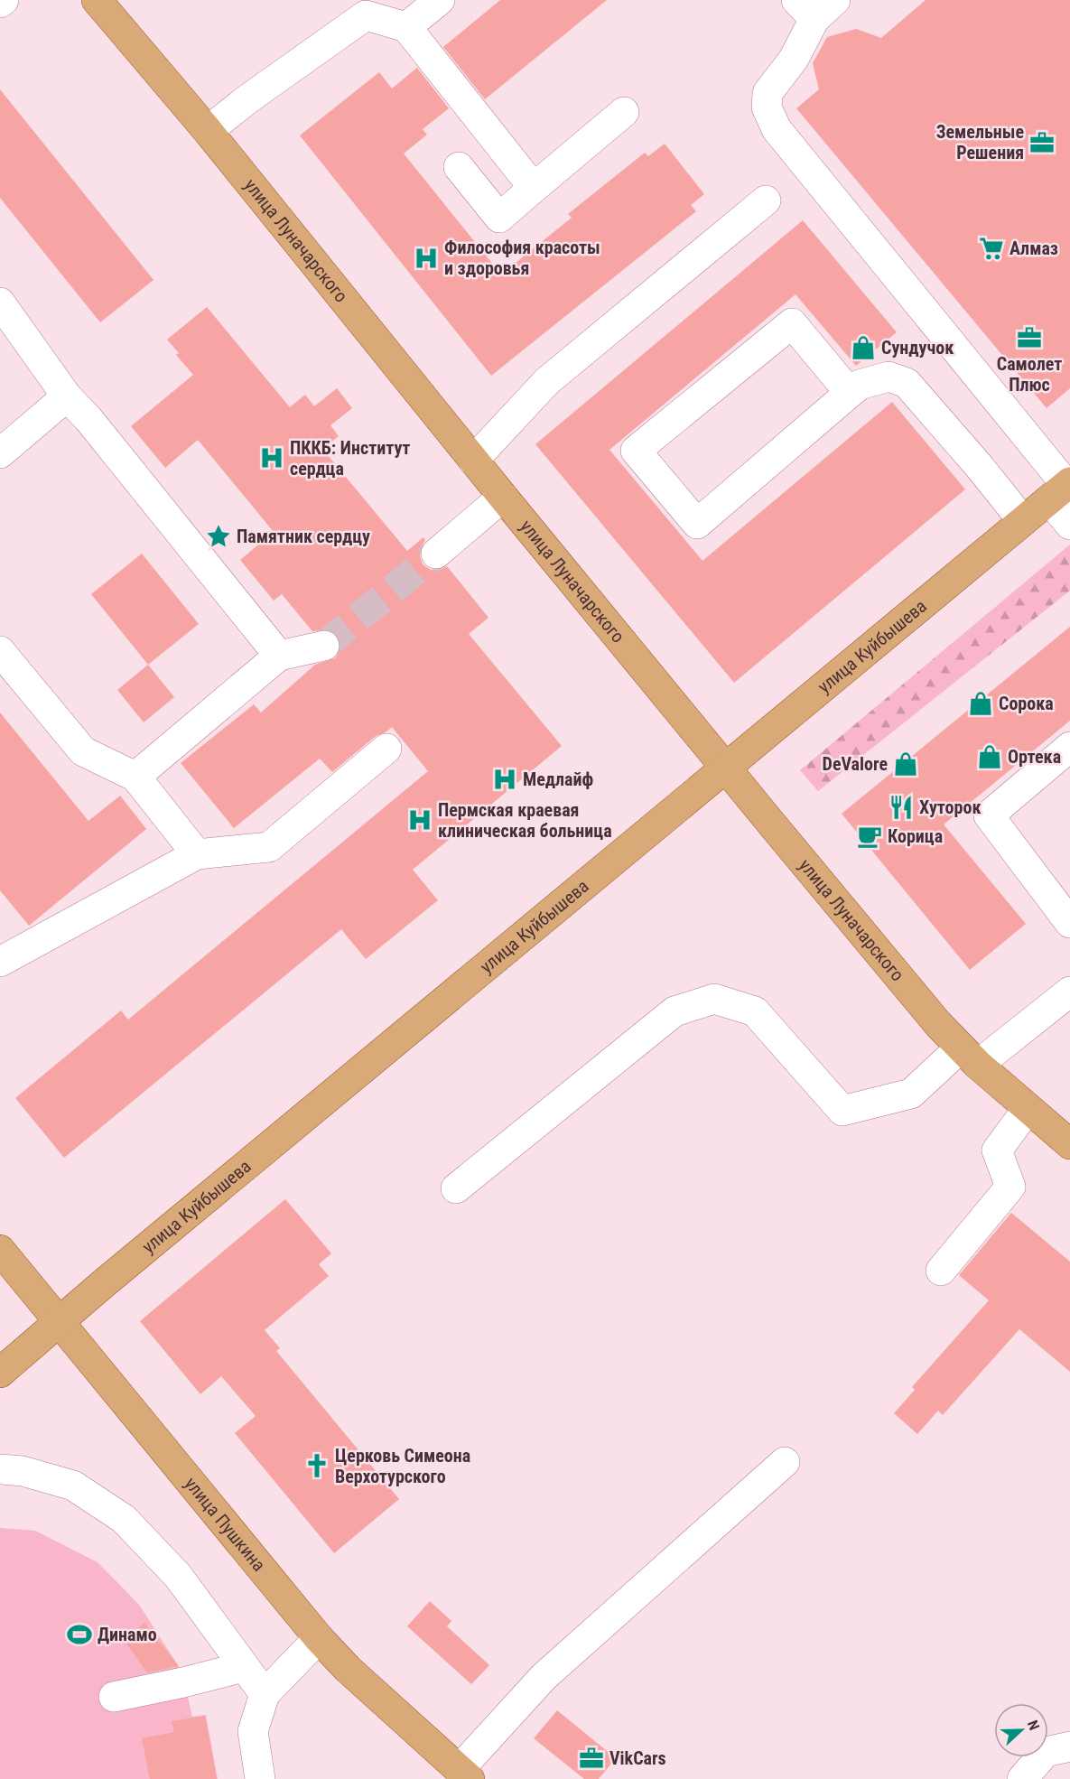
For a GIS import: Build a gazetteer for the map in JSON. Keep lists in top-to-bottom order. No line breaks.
{"streets":{"main road":["улица Луначарского","улица Куйбышева","улица Пушкина"]},"crossings":[["улица Луначарского","улица Куйбышева"],["улица Куйбышева","улица Пушкина"]],"places":{"office":["Земельные Решения","Самолет Плюс","VikCars"],"supermarket":["Алмаз"],"hospital":["Философия красоты и здоровья","ПККБ: Институт сердца","Медлайф","Пермская краевая клиническая больница"],"shop":["Сундучок","Сорока","Ортека","DeValore"],"place":["Памятник сердцу"],"restaurant":["Хуторок"],"cafe":["Корица"],"church":["Церковь Симеона Верхотурского"],"sports":["Динамо"]},"north":"right"}
